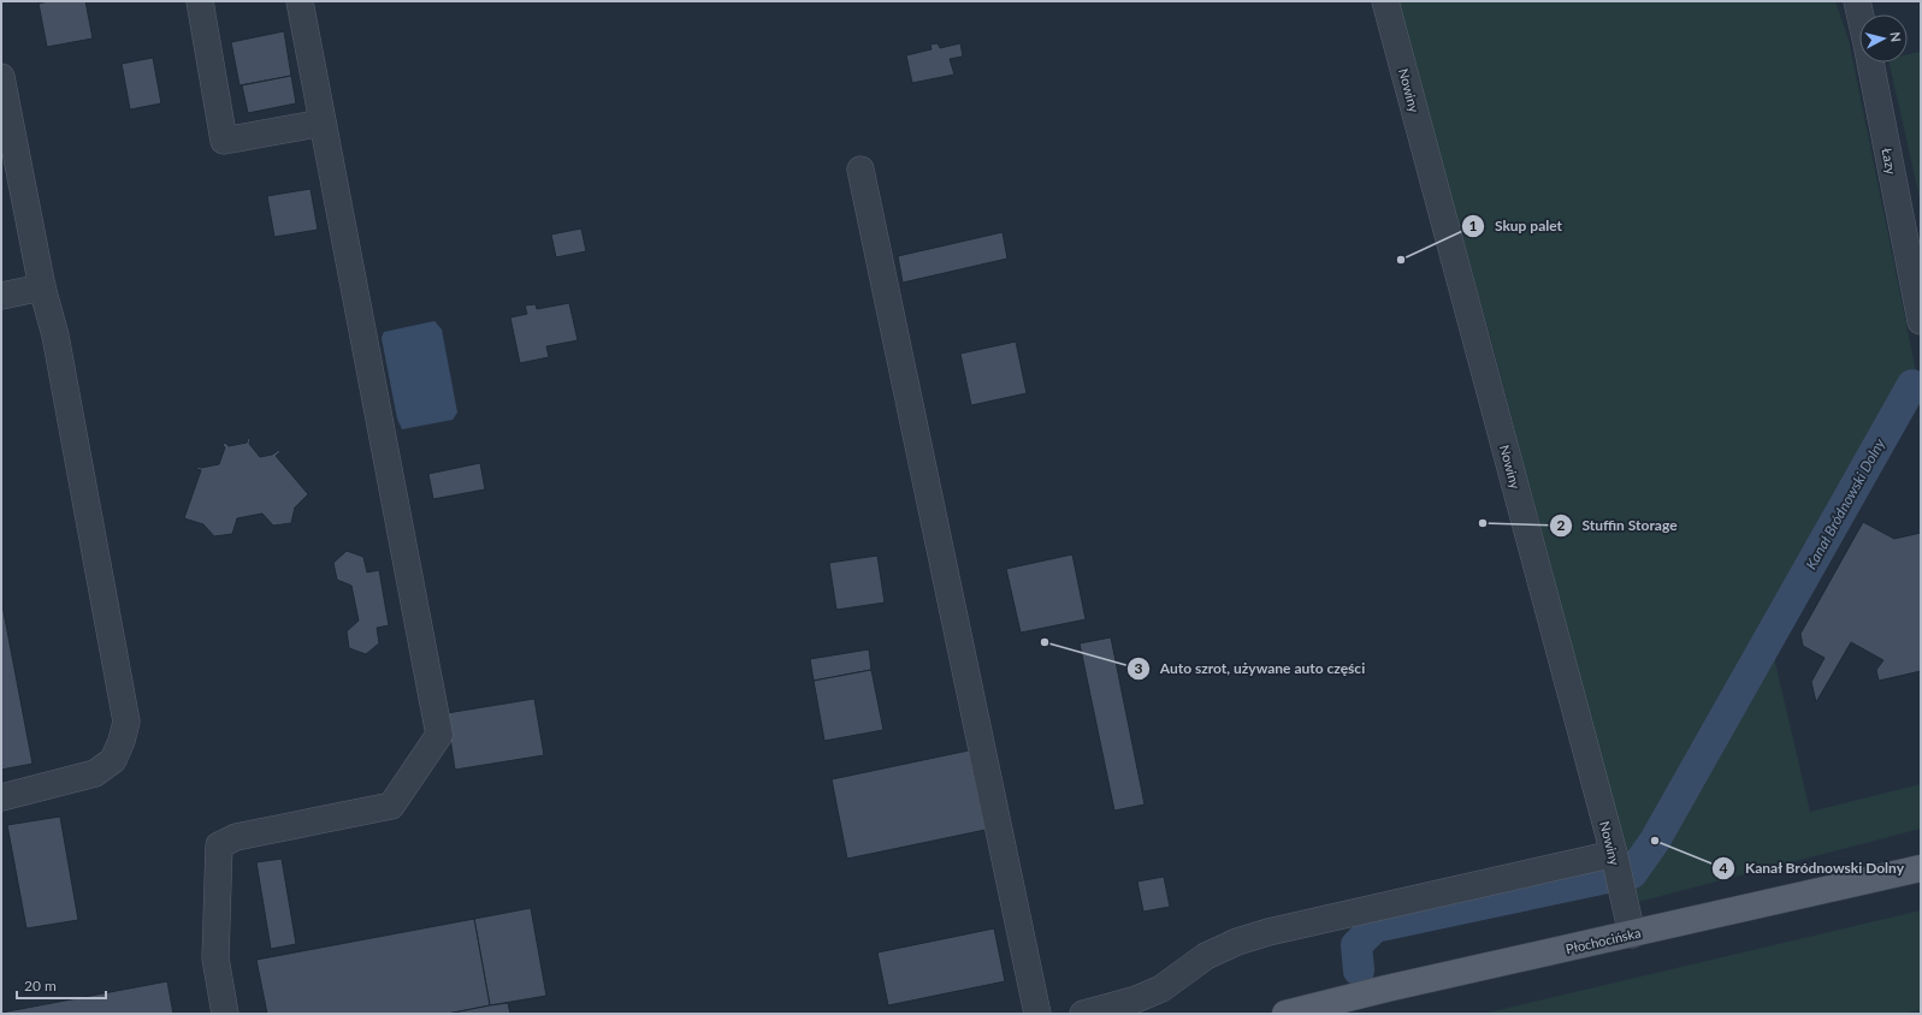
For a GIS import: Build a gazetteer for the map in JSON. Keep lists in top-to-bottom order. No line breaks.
{"streets":{"main road":["Płochocińska"],"street":["Nowiny","Łazy"]},"crossings":[["Nowiny","Płochocińska"]],"water":["Kanał Bródnowski Dolny"],"places":["Skup palet","Stuffin Storage","Auto szrot, używane auto części","Kanał Bródnowski Dolny"],"scale_bar":"20 m","north":"right"}
